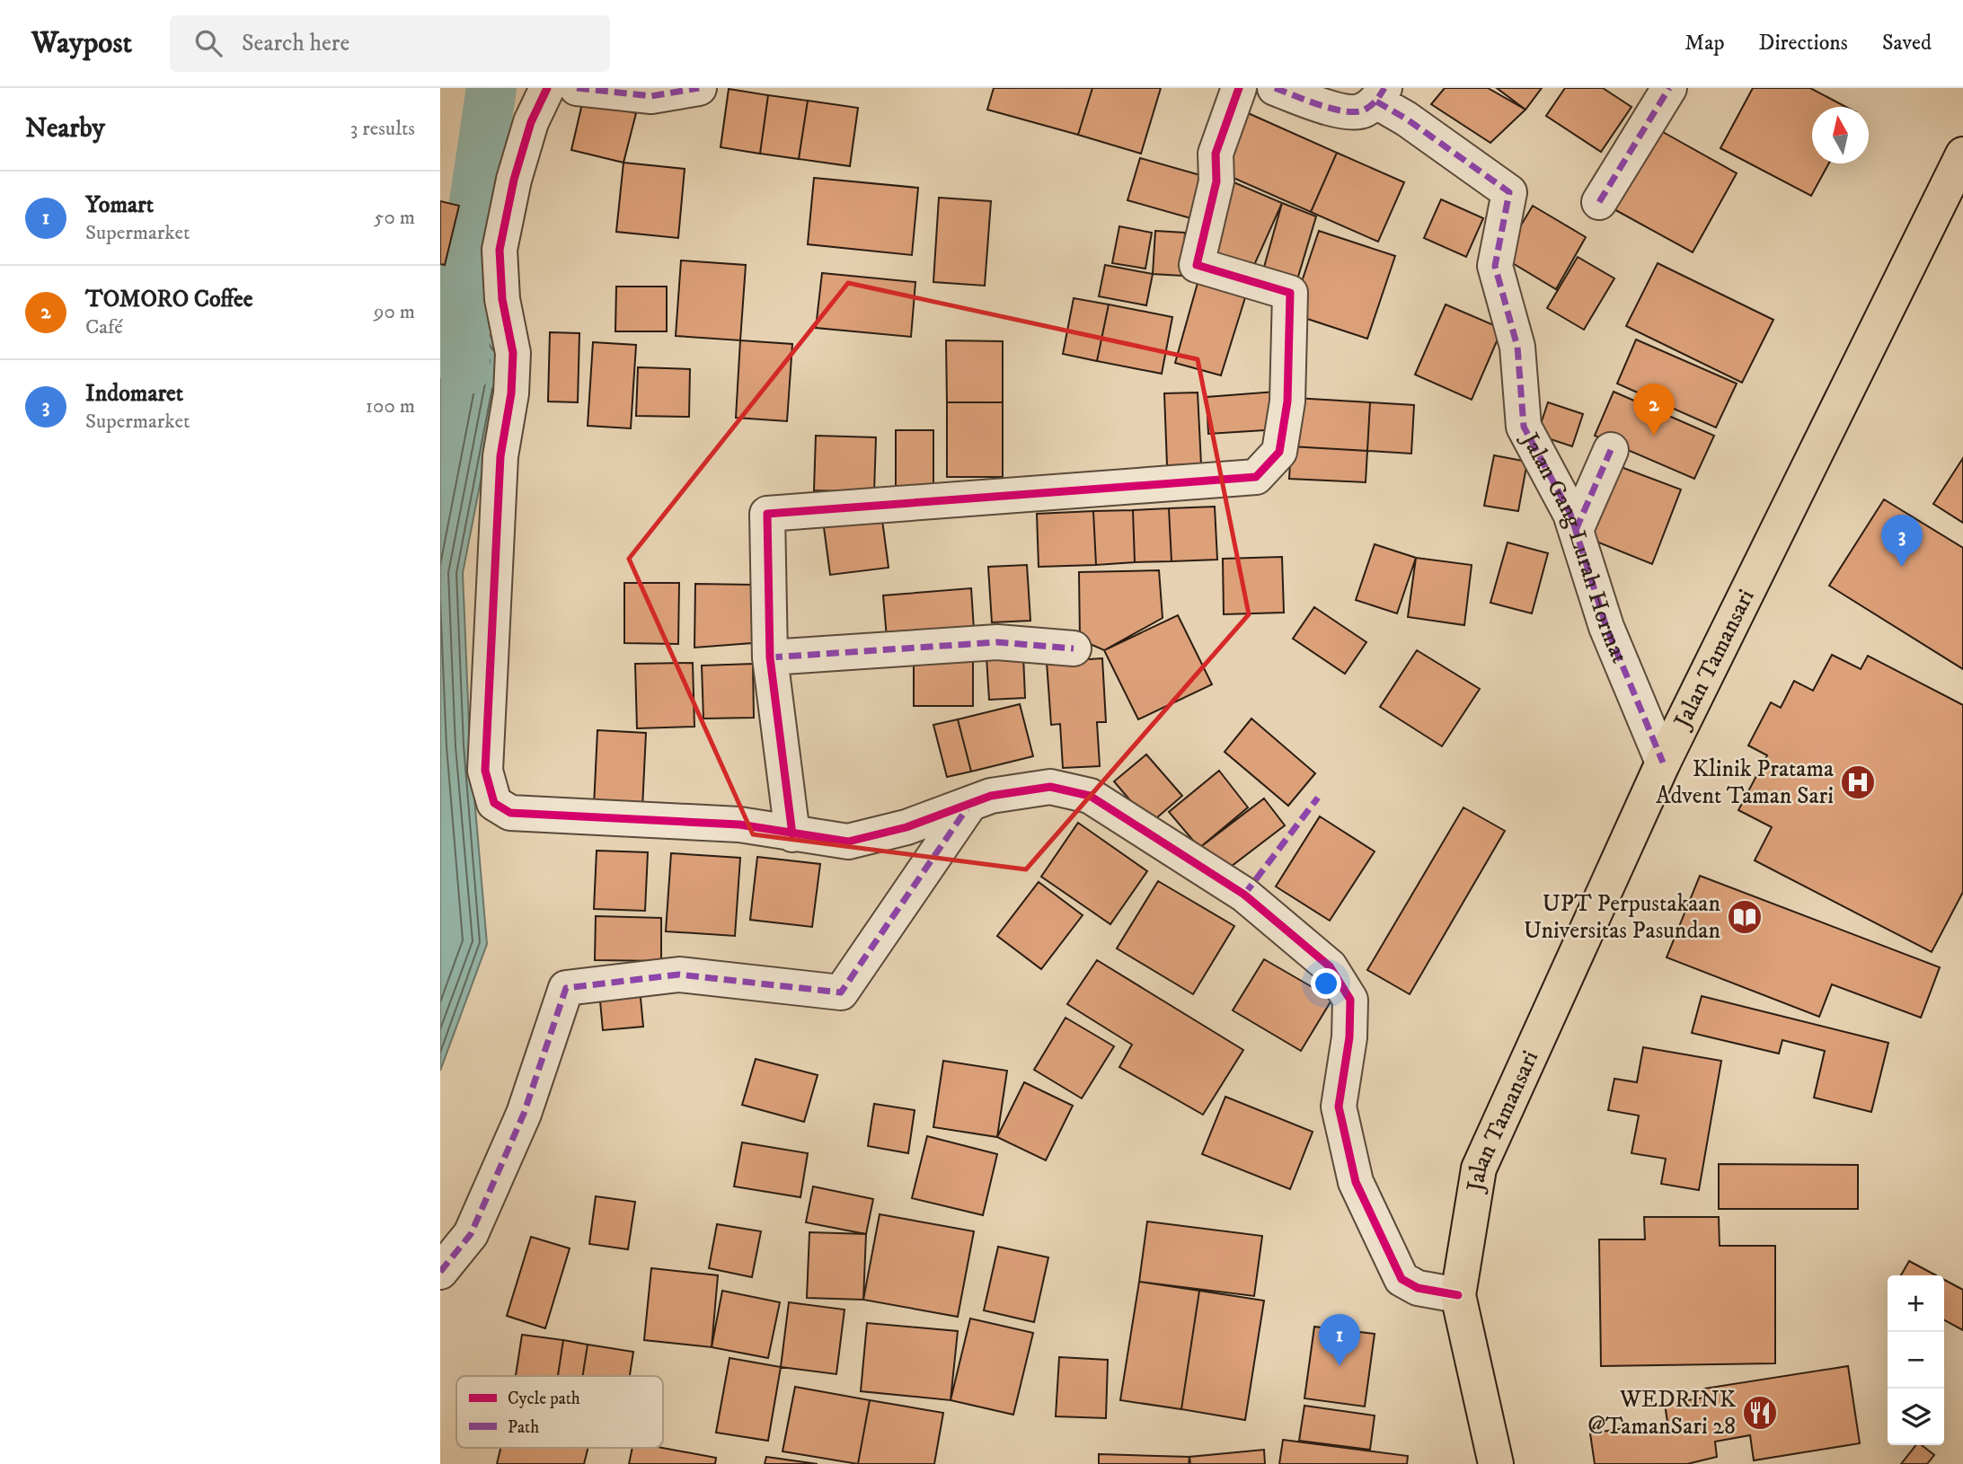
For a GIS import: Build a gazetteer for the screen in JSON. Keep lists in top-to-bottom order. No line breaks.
{"streets":{"main road":["Jalan Tamansari"],"street":["Jalan Gang Lurah Hormat"]},"crossings":[["Jalan Gang Lurah Hormat","Jalan Tamansari"]],"places":{"hospital":["Klinik Pratama Advent Taman Sari"],"library":["UPT Perpustakaan Universitas Pasundan"],"restaurant":["WEDRINK @TamanSari 28"]},"legend":["Cycle path","Path"],"north":"top","page":{"header":"Waypost","search":"Search here","nav":["Map","Directions","Saved"],"heading":["Nearby","3 results"],"list":[{"mark":"1","name":"Yomart","note":"Supermarket","value":"50 m"},{"mark":"2","name":"TOMORO Coffee","note":"Café","value":"90 m"},{"mark":"3","name":"Indomaret","note":"Supermarket","value":"100 m"}],"pins":["2","3","1"],"map_buttons":["+","−"]}}
